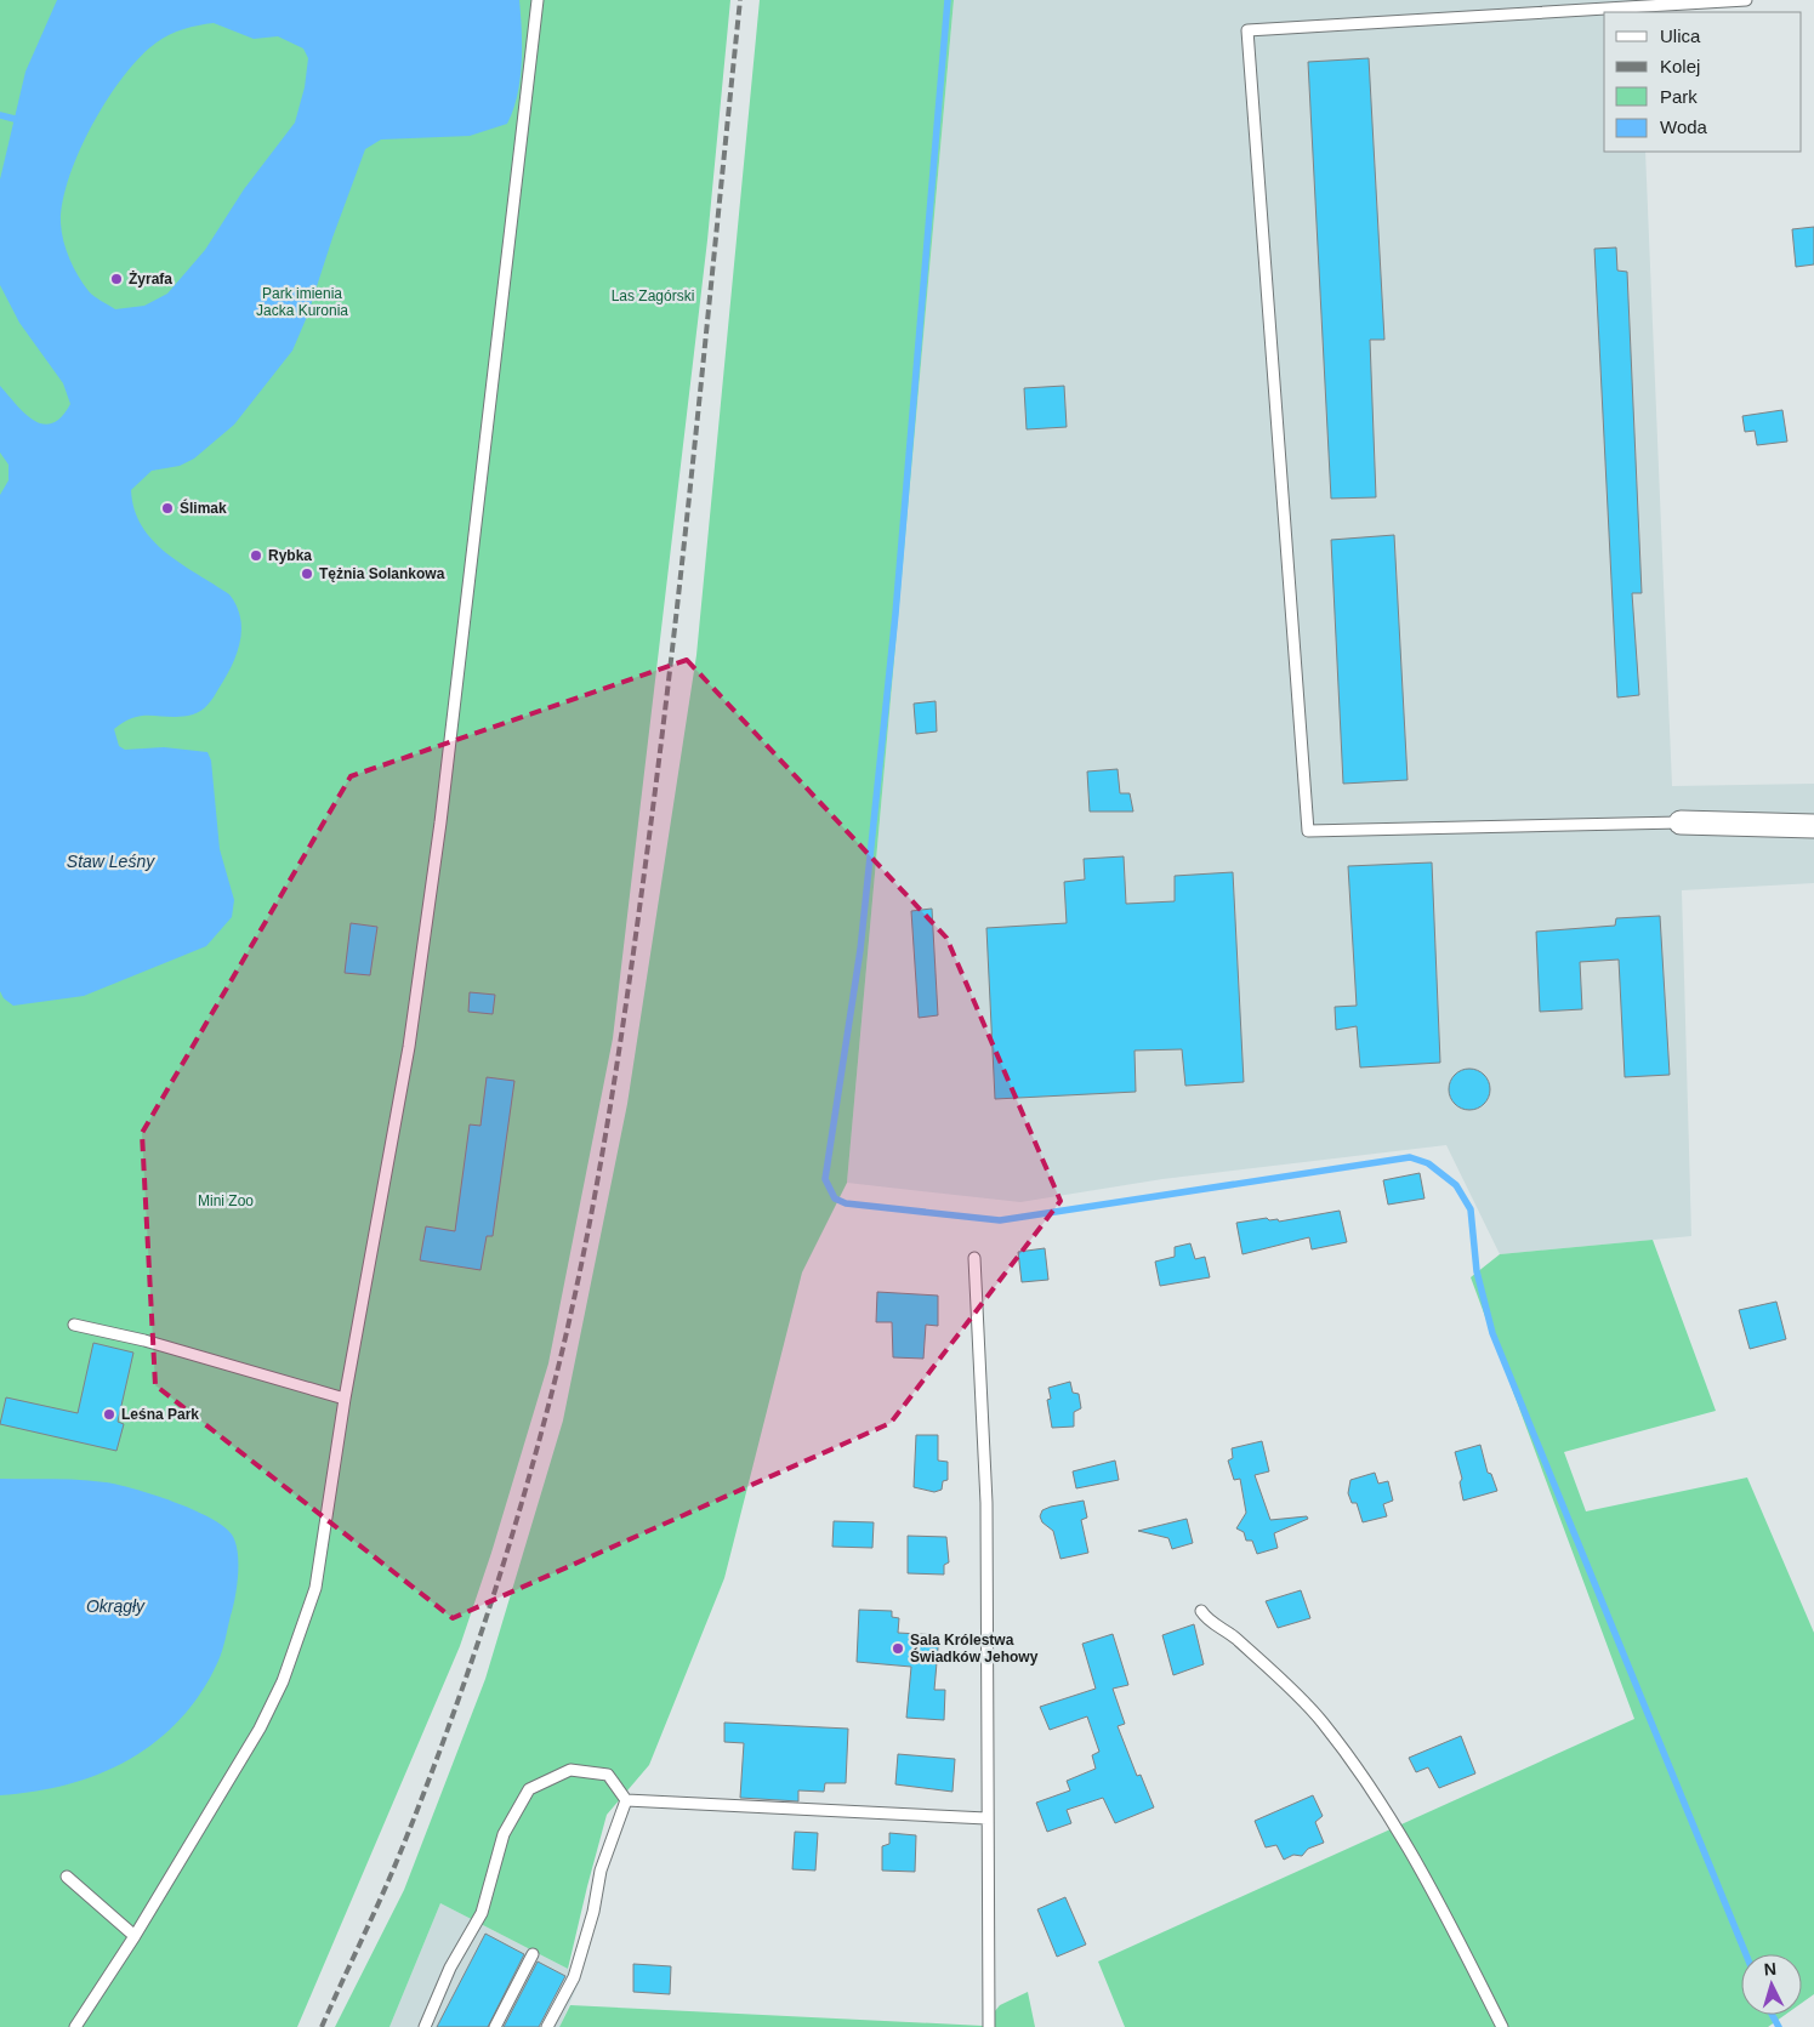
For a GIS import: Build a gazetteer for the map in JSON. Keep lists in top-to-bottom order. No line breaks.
{"water":["Staw Leśny","Okrągły"],"parks":["Park imienia Jacka Kuronia","Las Zagórski","Mini Zoo"],"places":["Żyrafa","Ślimak","Rybka","Tężnia Solankowa","Leśna Park","Sala Królestwa Świadków Jehowy"],"legend":["Ulica","Kolej","Park","Woda"],"north":"top"}
